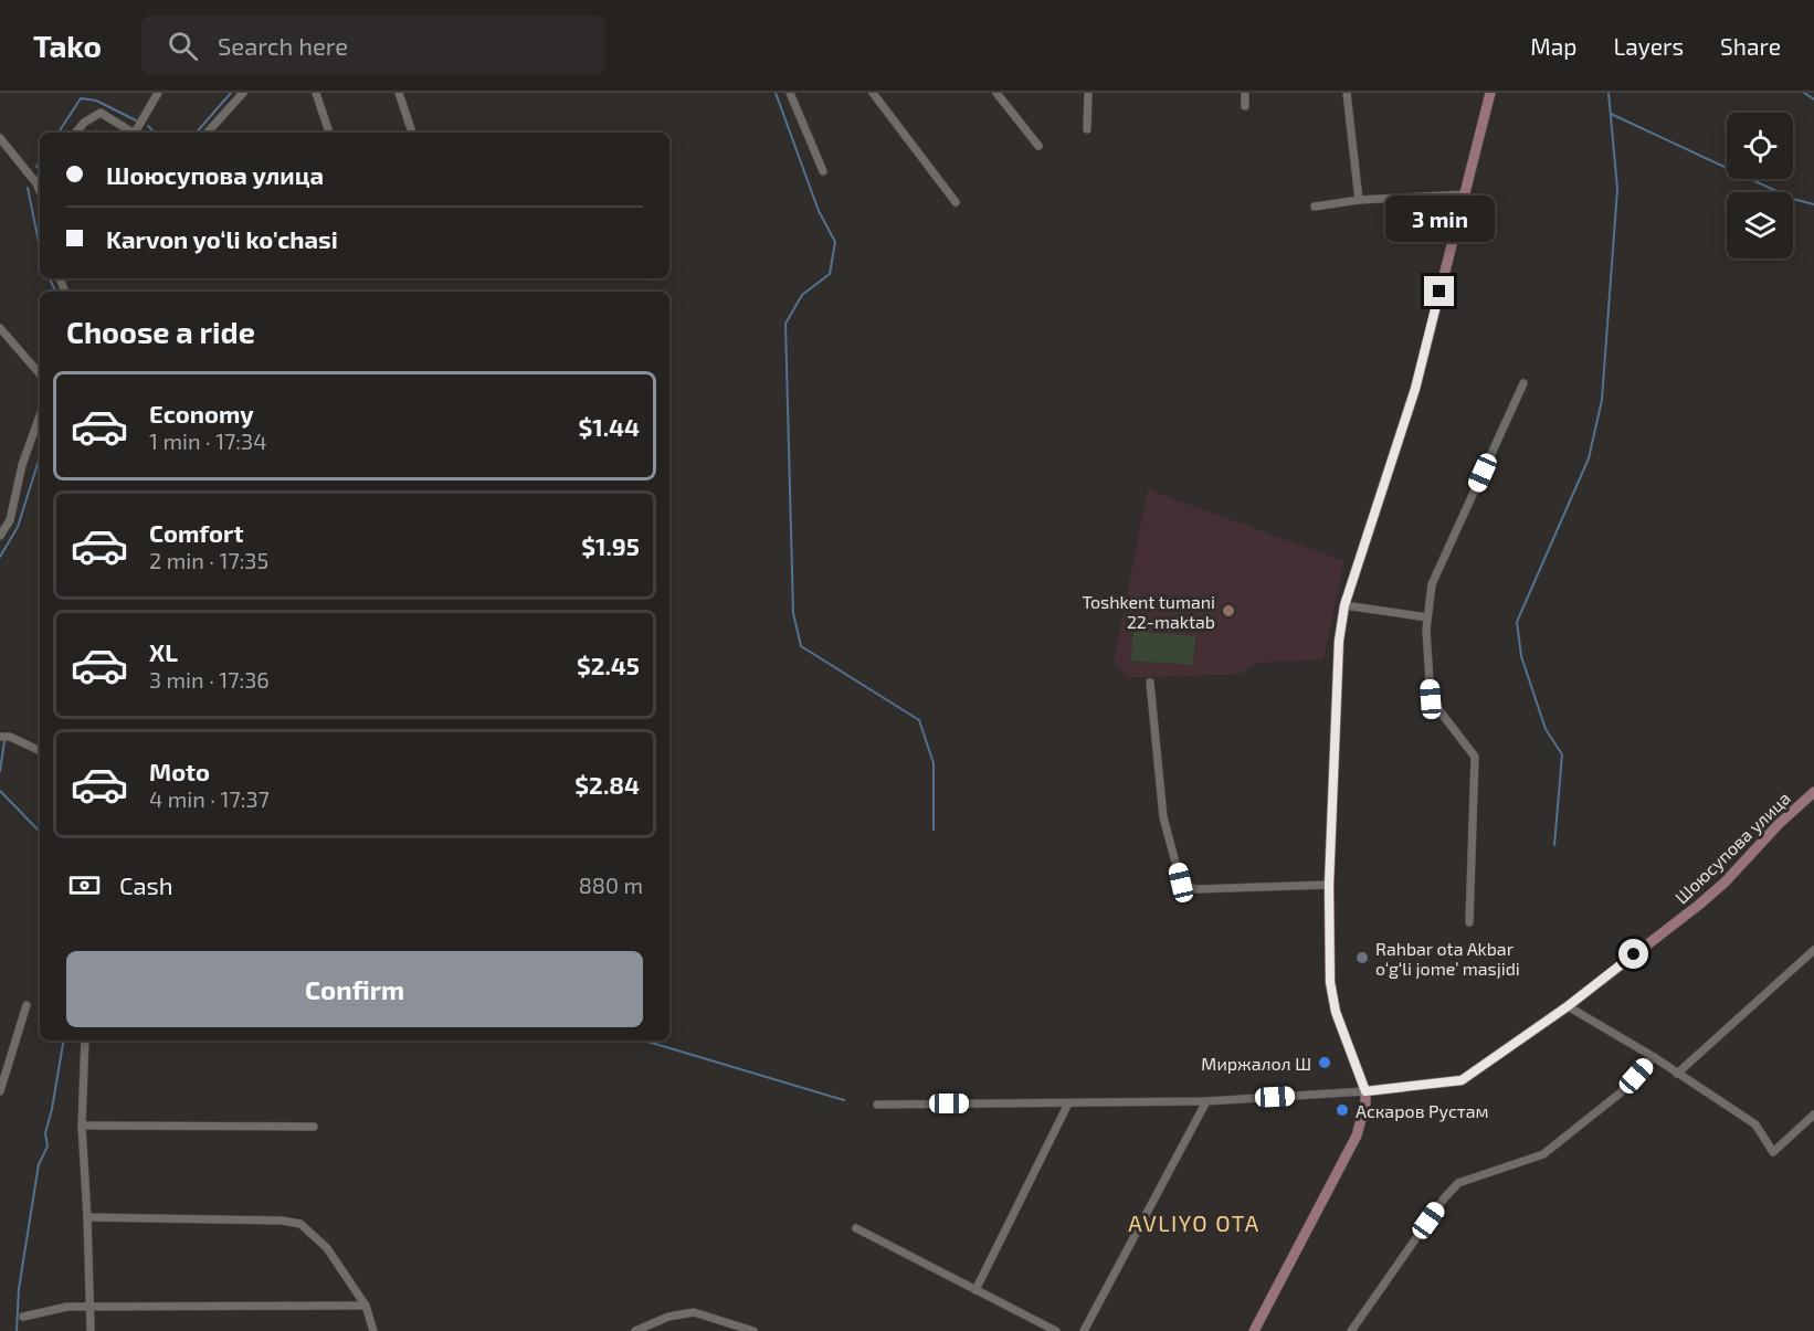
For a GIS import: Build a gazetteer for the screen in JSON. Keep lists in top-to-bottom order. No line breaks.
{"streets":{"street":["Шоюсупова улица"]},"districts":["AVLIYO OTA"],"places":["Toshkent tumani 22-maktab","Rahbar ota Akbar o‘g‘li jome’ masjidi","Миржалол Ш","Аскаров Рустам"],"page":{"header":"Tako","search":"Search here","nav":["Map","Layers","Share"],"banner":["Шоюсупова улица","Karvon yo‘li ko'chasi"],"bubble":"3 min","heading":"Choose a ride","list":[{"name":"Economy","note":"1 min · 17:34","value":"$1.44"},{"name":"Comfort","note":"2 min · 17:35","value":"$1.95"},{"name":"XL","note":"3 min · 17:36","value":"$2.45"},{"name":"Moto","note":"4 min · 17:37","value":"$2.84"}],"pay":["Cash","880 m"],"buttons":"Confirm"}}
